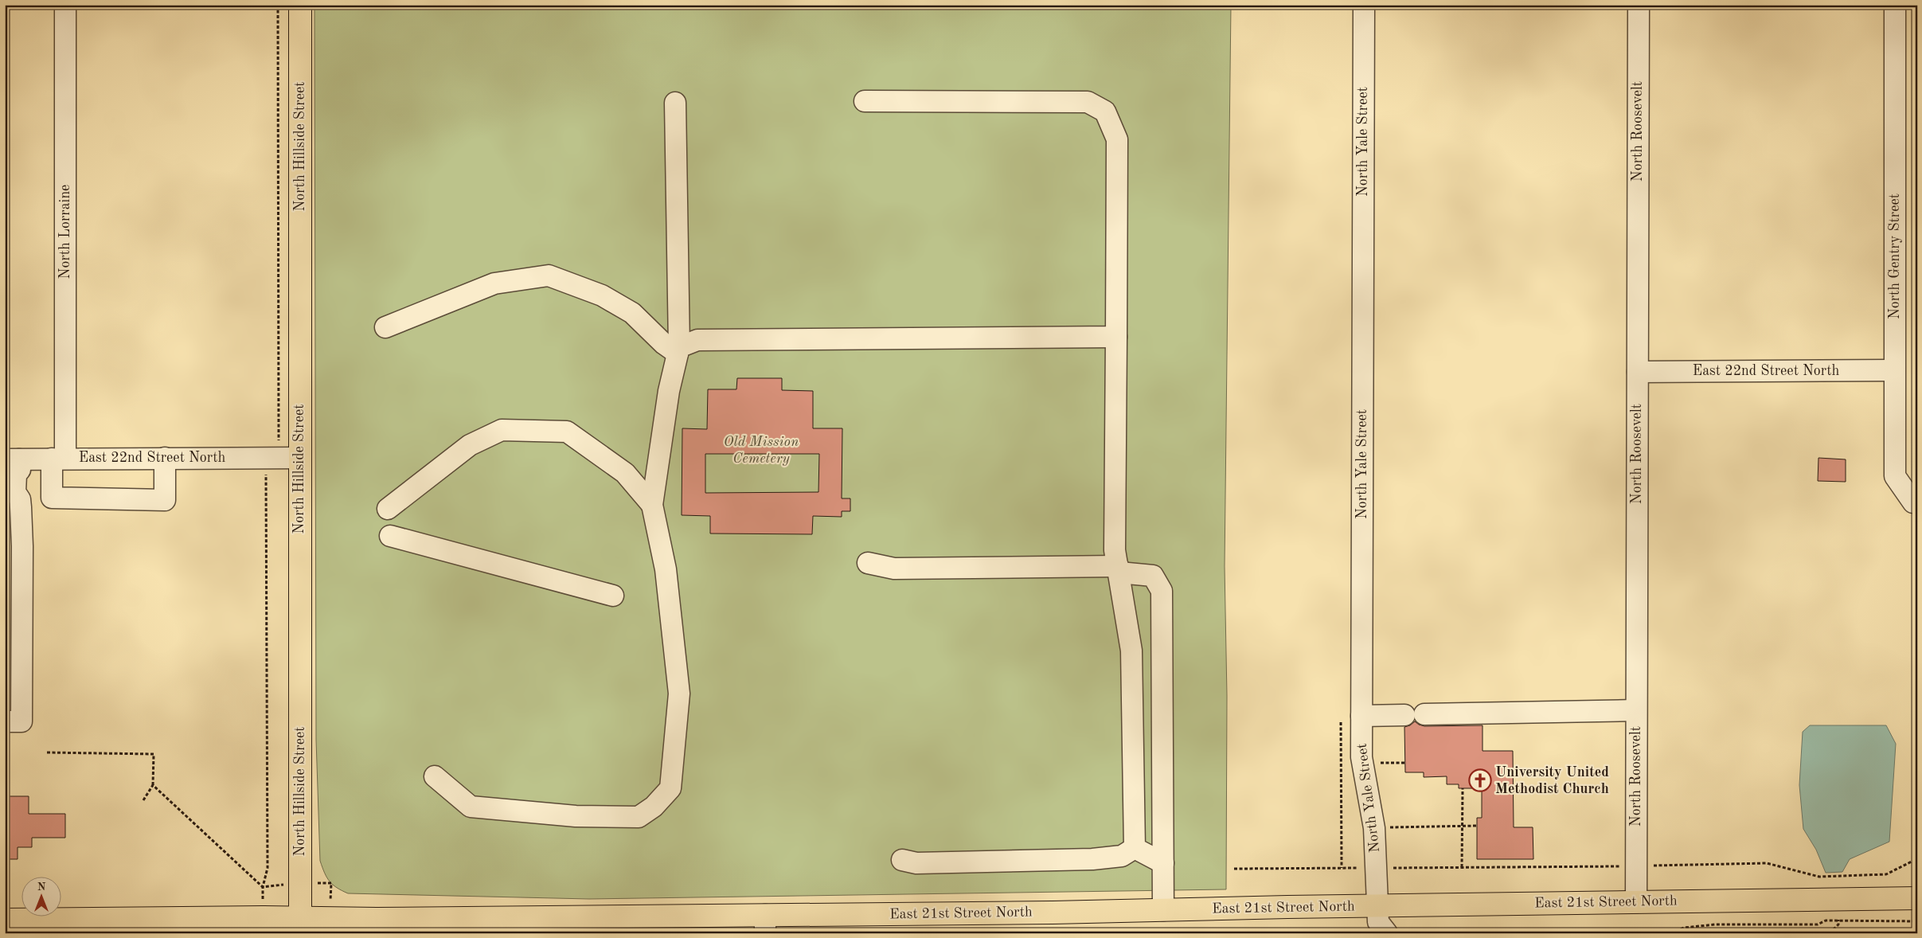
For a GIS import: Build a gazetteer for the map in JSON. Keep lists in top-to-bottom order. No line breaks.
{"streets":{"main road":["North Hillside Street","East 21st Street North"],"street":["North Roosevelt","North Yale Street","North Lorraine","North Gentry Street","East 22nd Street North"]},"crossings":[["North Roosevelt","East 22nd Street North"],["North Roosevelt","East 21st Street North"],["North Yale Street","East 21st Street North"],["North Hillside Street","East 22nd Street North"],["North Hillside Street","East 21st Street North"],["North Lorraine","East 22nd Street North"],["North Gentry Street","East 22nd Street North"]],"parks":["Old Mission Cemetery"],"places":{"church":["University United Methodist Church"]},"north":"top"}
